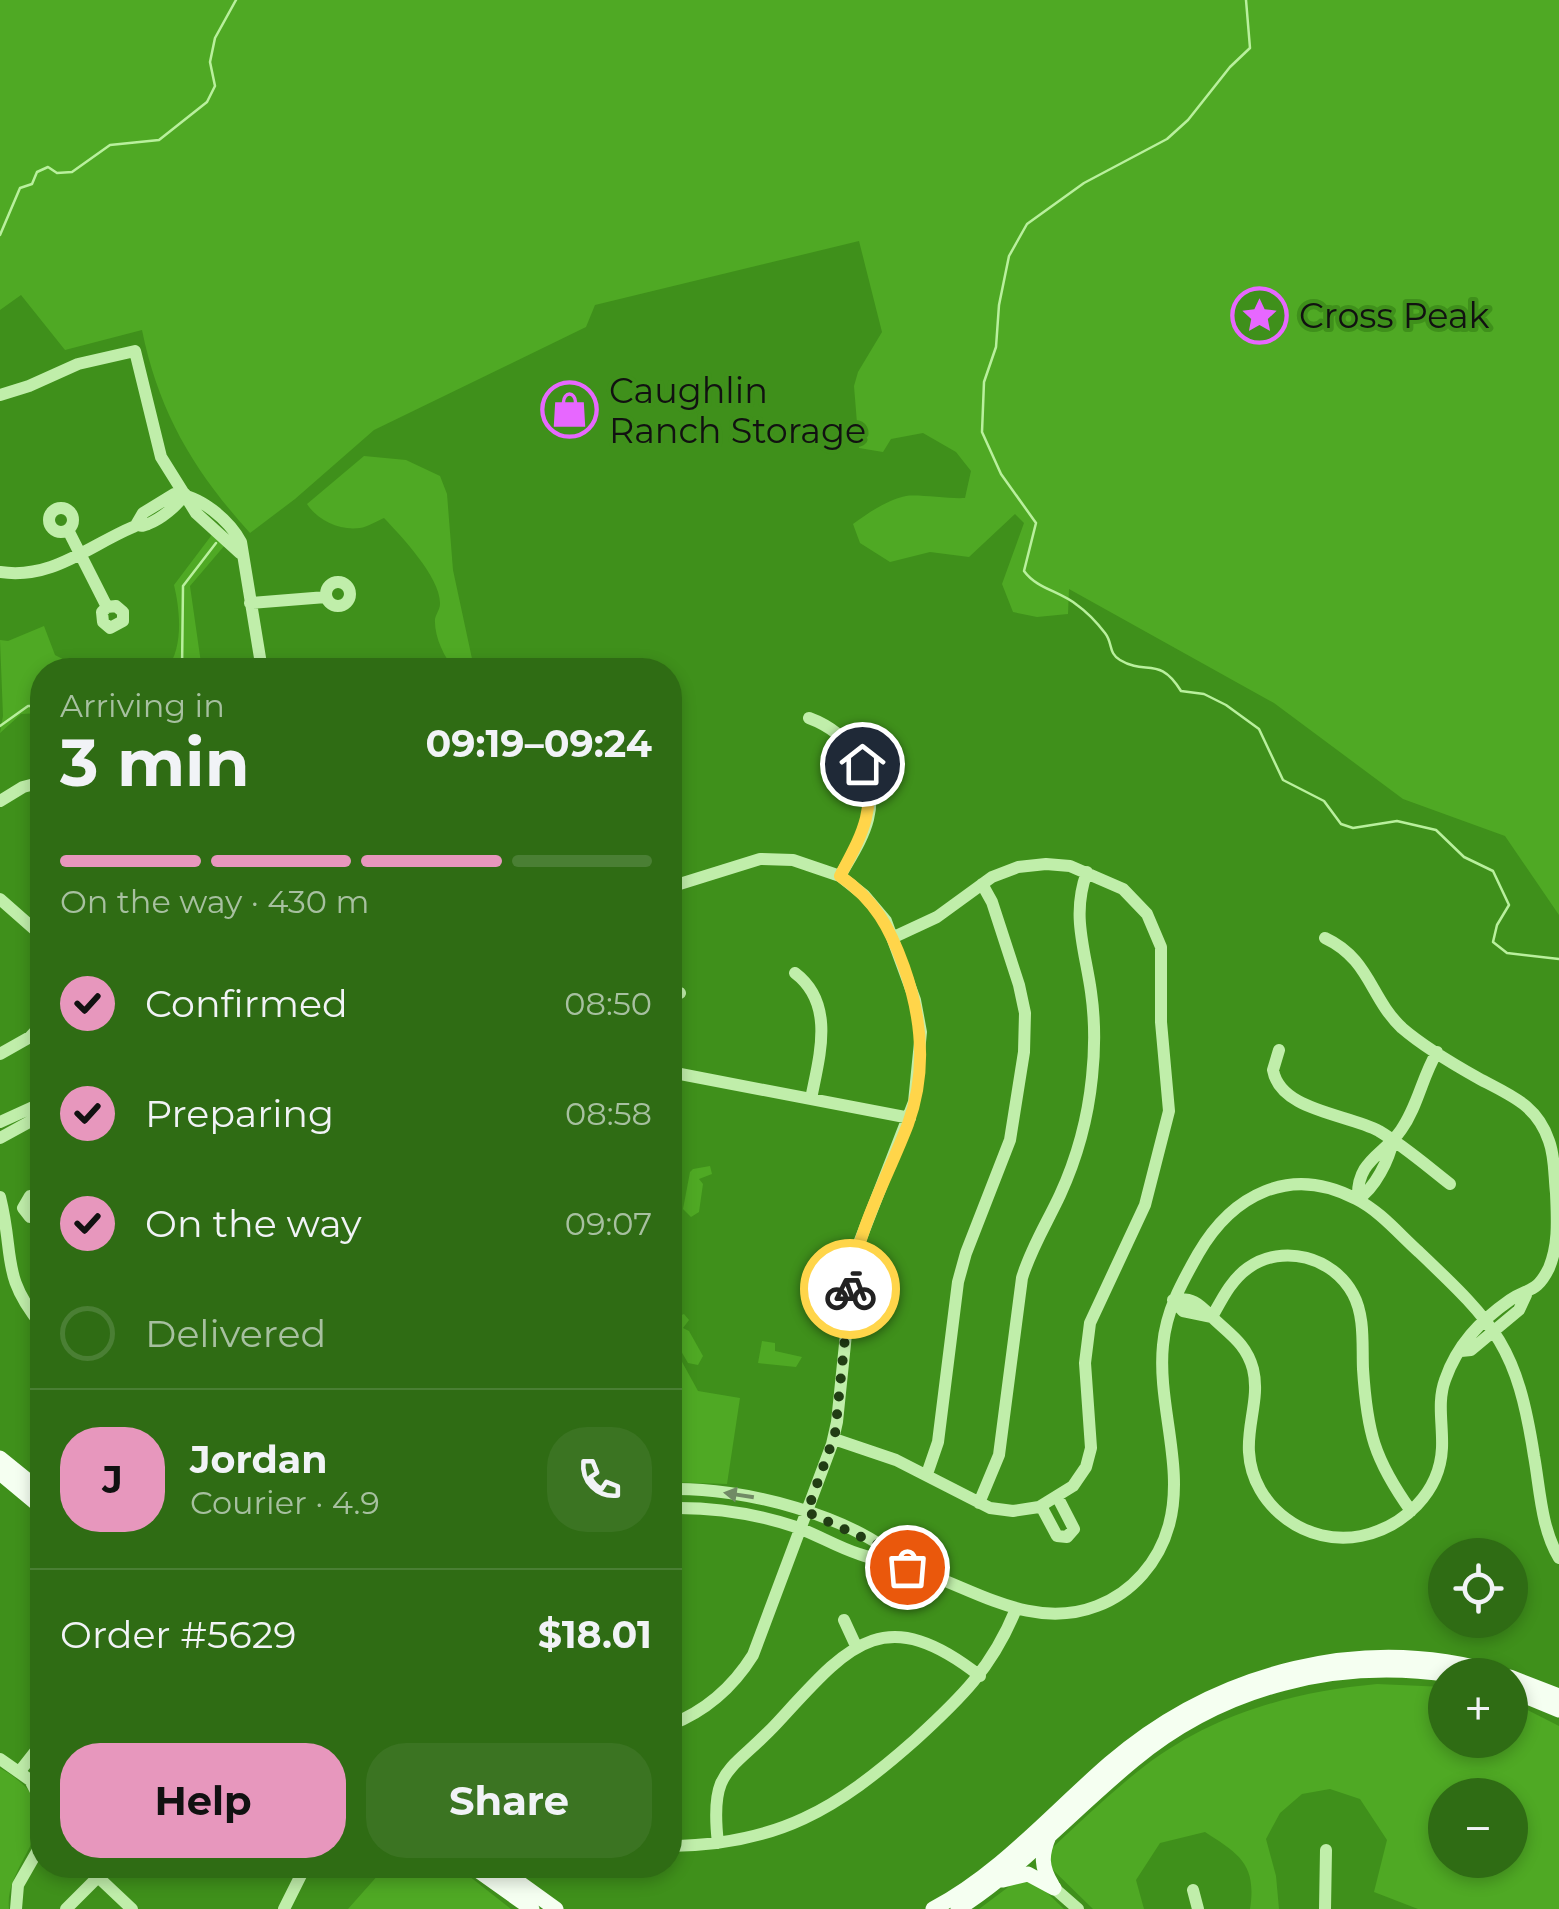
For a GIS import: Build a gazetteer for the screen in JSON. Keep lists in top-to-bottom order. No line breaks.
{"places":{"place":["Cross Peak"],"shop":["Caughlin Ranch Storage"]},"page":{"heading":["3 min","Arriving in","09:19–09:24"],"panel":["Jordan","Courier · 4.9","Order #5629","$18.01"],"bar":"On the way · 430 m","list":[["Confirmed","08:50"],["Preparing","08:58"],["On the way","09:07"],"Delivered"],"round":"J","map_buttons":["+","−"],"buttons":["Help","Share"]}}
